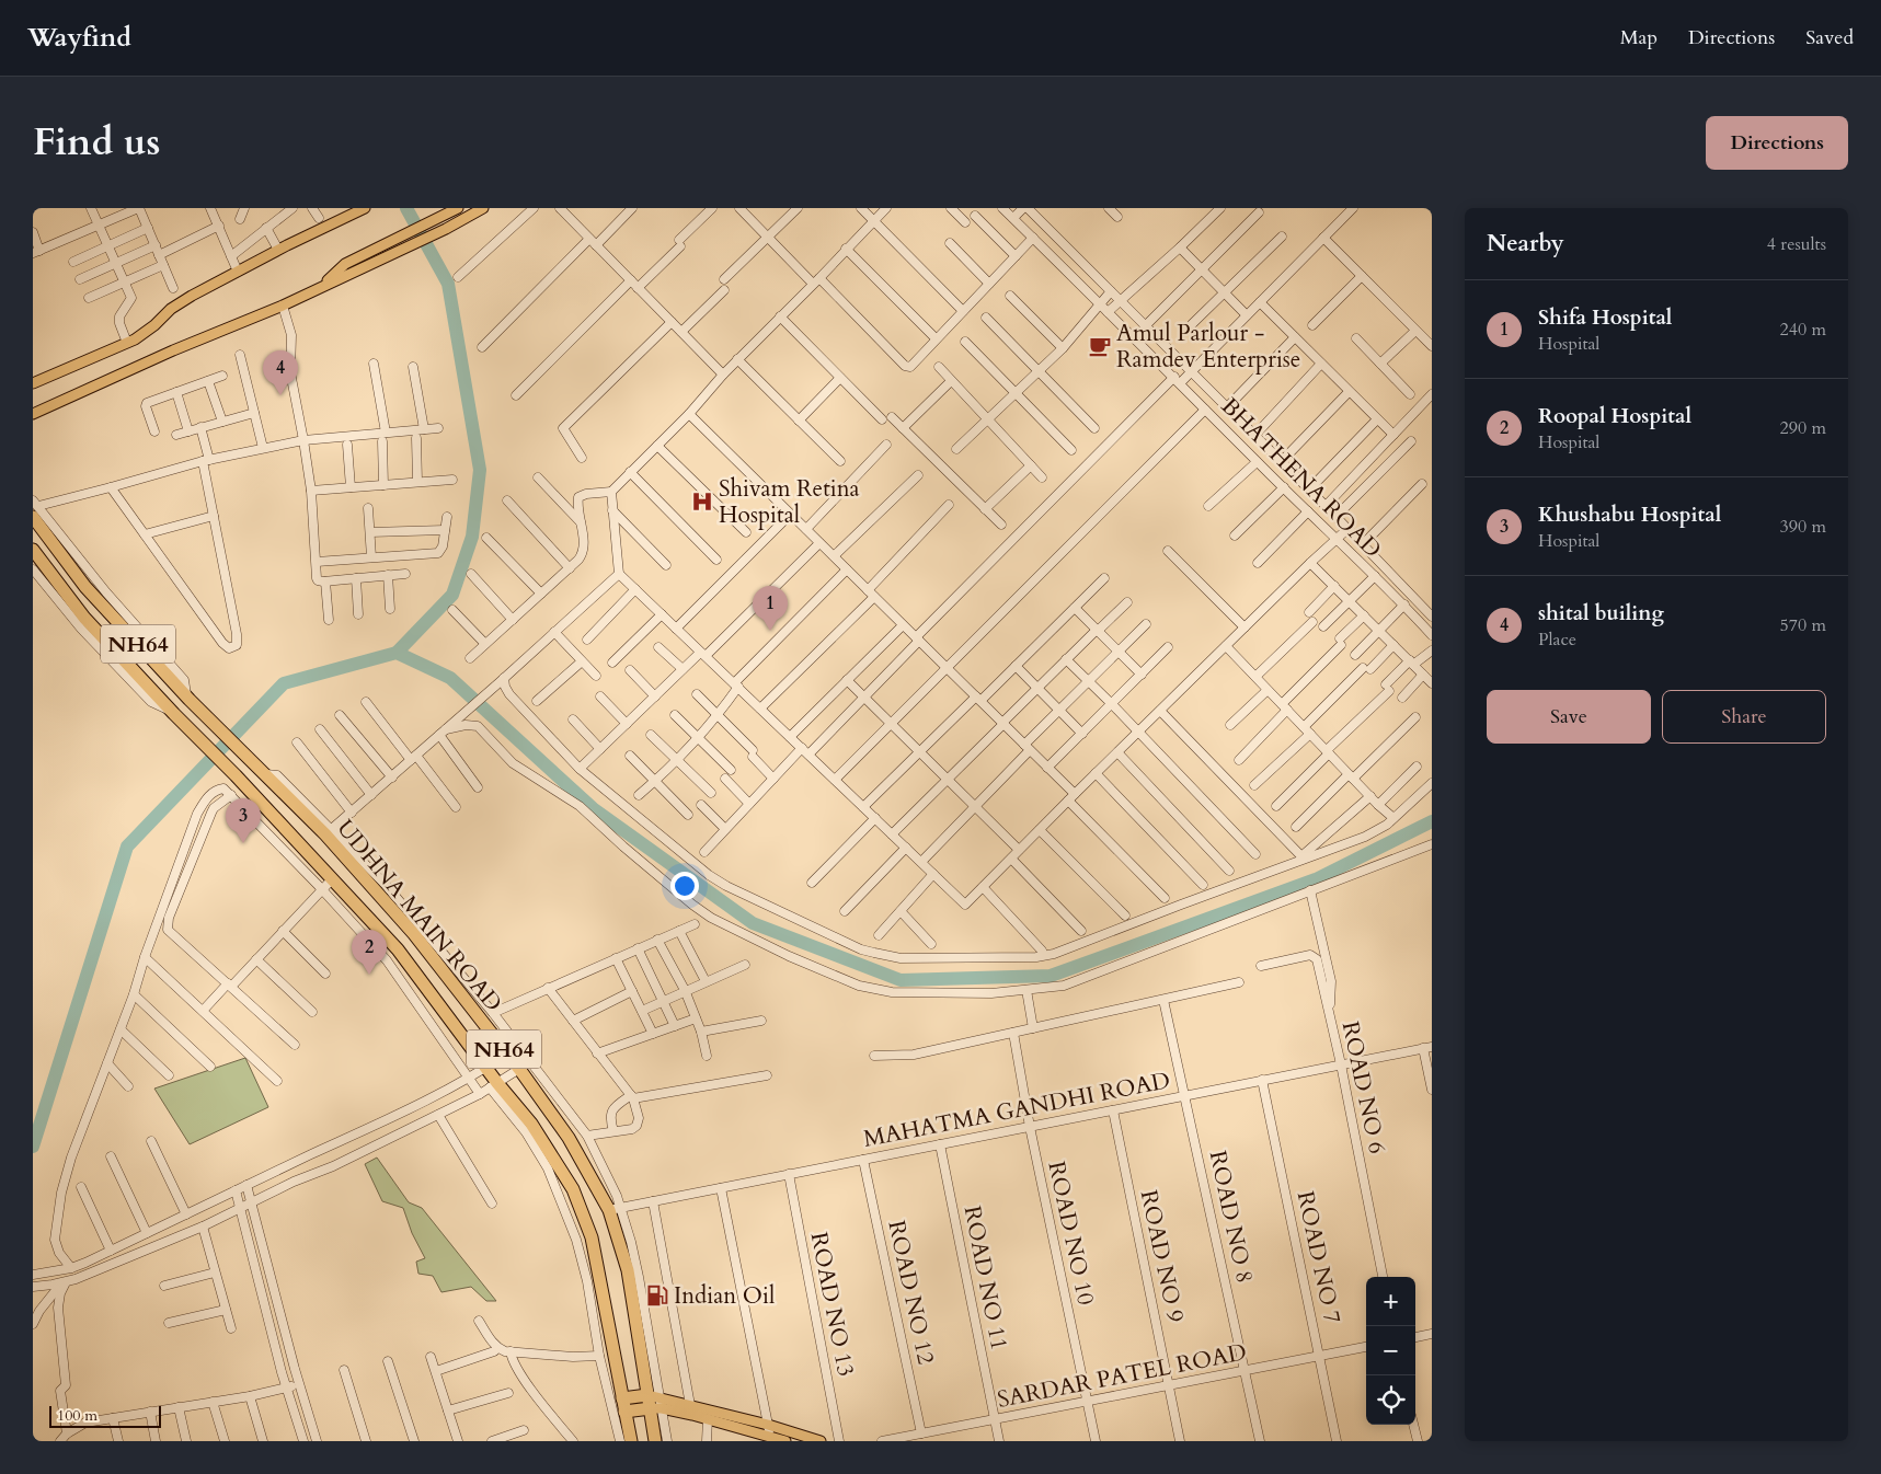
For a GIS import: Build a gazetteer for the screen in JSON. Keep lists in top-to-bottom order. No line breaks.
{"streets":{"highway":["NH64","UDHNA MAIN ROAD"],"street":["BHATHENA ROAD","ROAD NO 6","MAHATMA GANDHI ROAD","ROAD NO 8","ROAD NO 10","ROAD NO 9","ROAD NO 7","ROAD NO 11","ROAD NO 12","ROAD NO 13","SARDAR PATEL ROAD"]},"crossings":[["NH64","UDHNA MAIN ROAD"],["UDHNA MAIN ROAD","MAHATMA GANDHI ROAD"],["ROAD NO 6","MAHATMA GANDHI ROAD"],["MAHATMA GANDHI ROAD","ROAD NO 8"],["MAHATMA GANDHI ROAD","ROAD NO 10"],["MAHATMA GANDHI ROAD","ROAD NO 9"],["MAHATMA GANDHI ROAD","ROAD NO 7"],["MAHATMA GANDHI ROAD","ROAD NO 11"],["MAHATMA GANDHI ROAD","ROAD NO 12"],["MAHATMA GANDHI ROAD","ROAD NO 13"],["ROAD NO 8","SARDAR PATEL ROAD"],["ROAD NO 10","SARDAR PATEL ROAD"],["ROAD NO 9","SARDAR PATEL ROAD"],["ROAD NO 7","SARDAR PATEL ROAD"],["ROAD NO 11","SARDAR PATEL ROAD"],["ROAD NO 12","SARDAR PATEL ROAD"]],"places":{"cafe":["Amul Parlour - Ramdev Enterprise"],"hospital":["Shivam Retina Hospital"],"fuel station":["Indian Oil"]},"scale_bar":"100 m","page":{"header":"Wayfind","nav":["Map","Directions","Saved"],"title":"Find us","buttons":["Directions",["Save","Share"]],"heading":["Nearby","4 results"],"list":[{"mark":"1","name":"Shifa Hospital","note":"Hospital","value":"240 m"},{"mark":"2","name":"Roopal Hospital","note":"Hospital","value":"290 m"},{"mark":"3","name":"Khushabu Hospital","note":"Hospital","value":"390 m"},{"mark":"4","name":"shital builing","note":"Place","value":"570 m"}],"pins":["4","1","3","2"],"map_buttons":["+","−"],"scale":"100 m"}}
